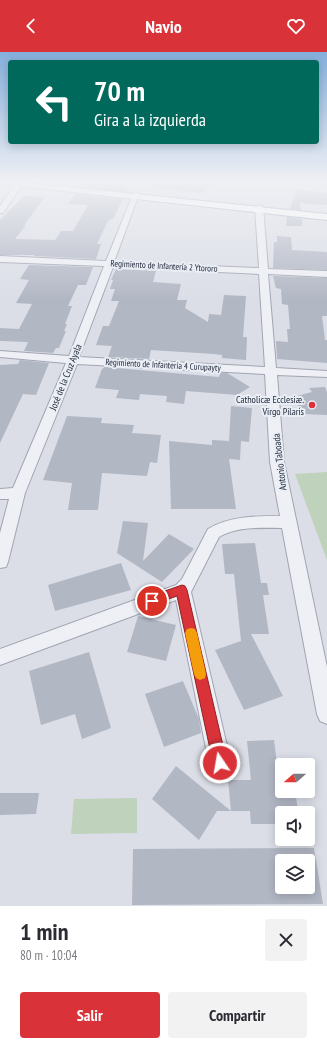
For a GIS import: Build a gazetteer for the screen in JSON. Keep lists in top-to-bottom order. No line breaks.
{"streets":{"street":["Regimiento de Infantería 2 Ytororo","Regimiento de Infantería 4 Curupayty","José de la Cruz Ayala","Antonio Taboada"]},"crossings":[["Regimiento de Infantería 2 Ytororo","José de la Cruz Ayala"],["Regimiento de Infantería 2 Ytororo","Antonio Taboada"],["Regimiento de Infantería 4 Curupayty","José de la Cruz Ayala"],["Regimiento de Infantería 4 Curupayty","Antonio Taboada"]],"places":["Catholicæ Ecclesiæ. Virgo Pilaris"],"north":"left","page":{"header":"Navio","turn":["70 m","Gira a la izquierda"],"heading":["1 min","80 m · 10:04"],"buttons":["Salir","Compartir"]}}
